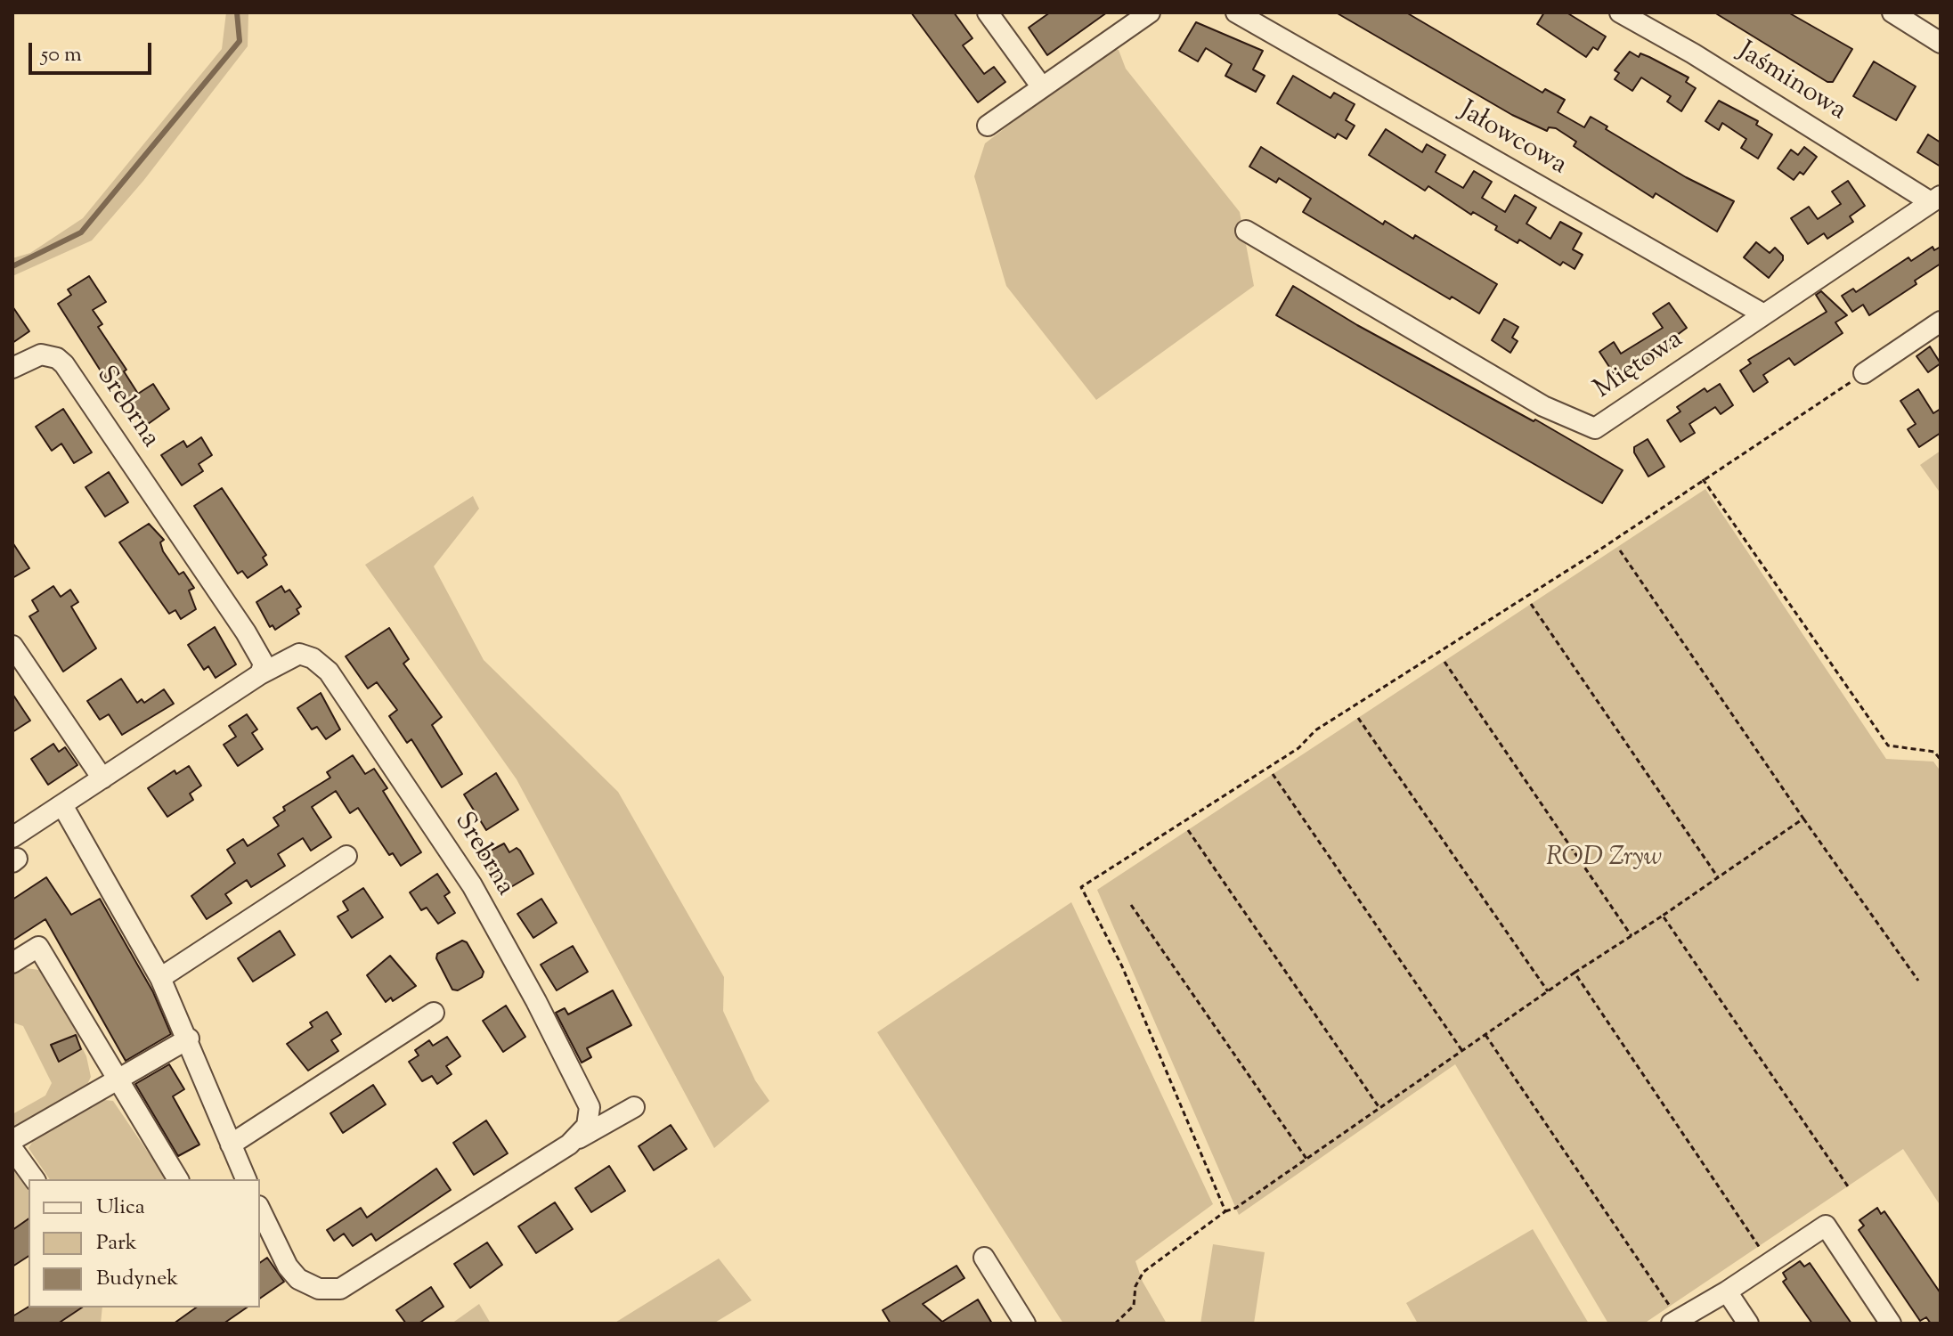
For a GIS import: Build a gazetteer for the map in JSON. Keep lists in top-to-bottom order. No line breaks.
{"streets":{"street":["Jaśminowa","Jałowcowa","Miętowa","Srebrna"]},"crossings":[["Jaśminowa","Miętowa"],["Jałowcowa","Miętowa"]],"parks":["ROD Zryw"],"legend":["Ulica","Park","Budynek"],"scale_bar":"50 m"}
